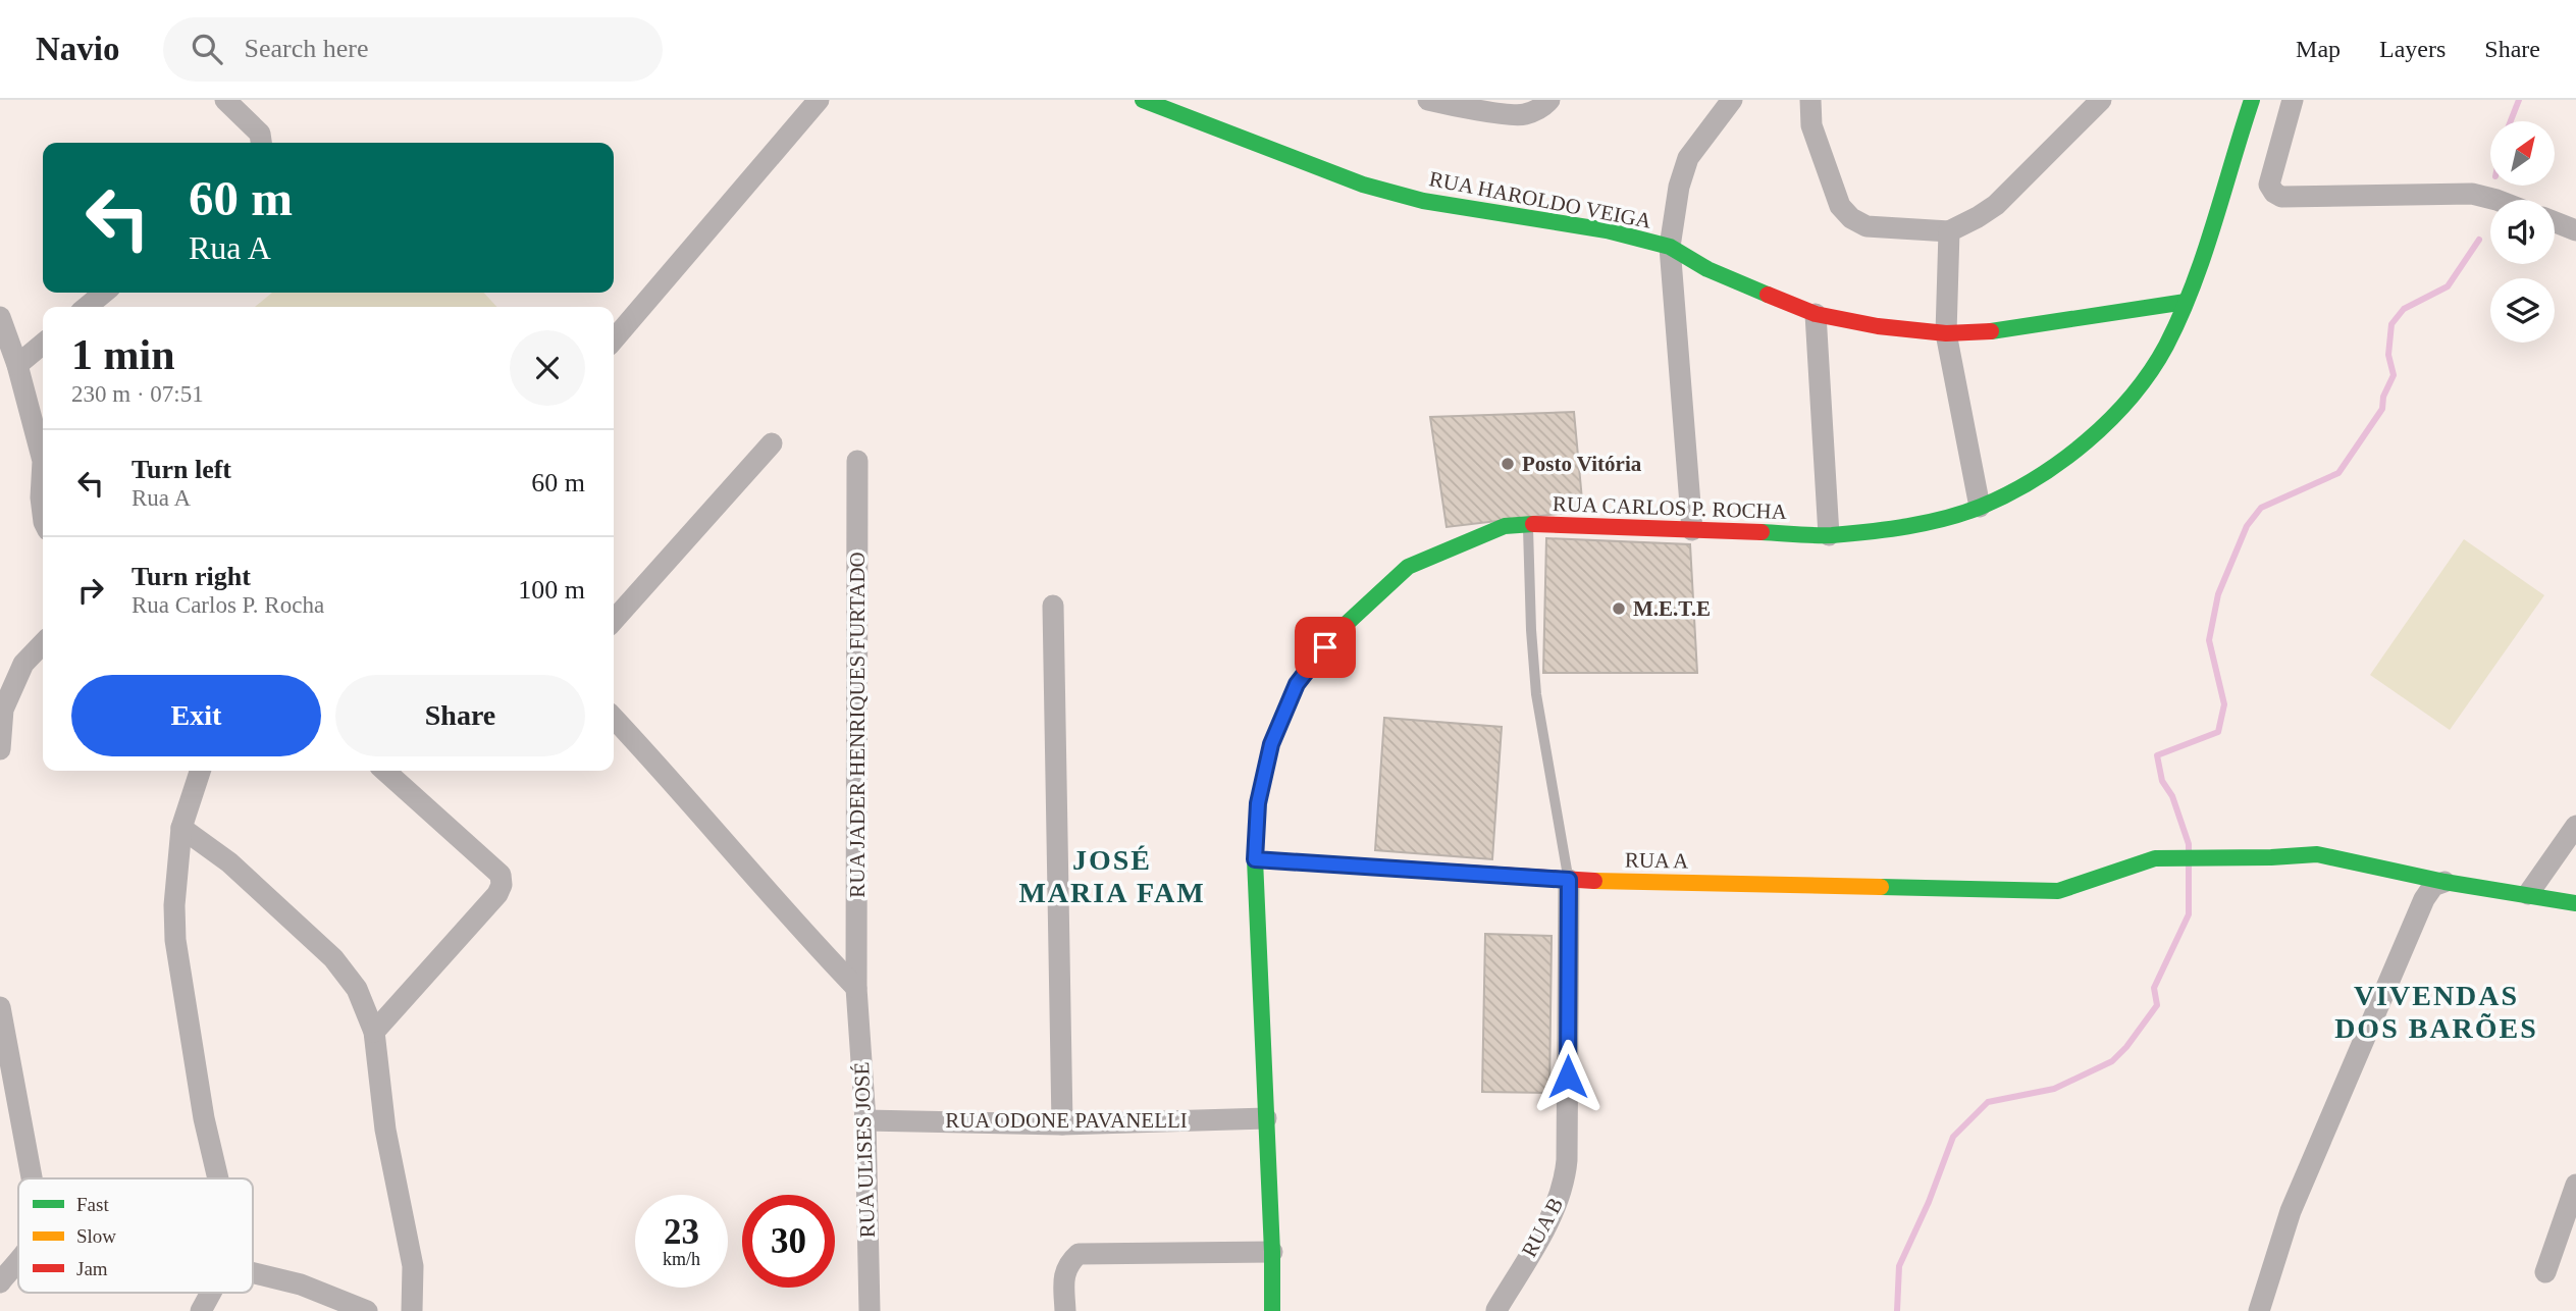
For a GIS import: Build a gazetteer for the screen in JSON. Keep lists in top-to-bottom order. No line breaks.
{"streets":{"street":["RUA HAROLDO VEIGA","RUA CARLOS P. ROCHA","RUA JADER HENRIQUES FURTADO","RUA A","RUA ODONE PAVANELLI","RUA ULISES JOSÉ","RUA B"]},"crossings":[["RUA HAROLDO VEIGA","RUA CARLOS P. ROCHA"],["RUA CARLOS P. ROCHA","RUA A"],["RUA CARLOS P. ROCHA","RUA ODONE PAVANELLI"],["RUA JADER HENRIQUES FURTADO","RUA ULISES JOSÉ"],["RUA A","RUA B"],["RUA ODONE PAVANELLI","RUA ULISES JOSÉ"]],"districts":["JOSÉ MARIA FAM","VIVENDAS DOS BARÕES"],"places":["Posto Vitória","M.E.T.E"],"legend":["Fast","Slow","Jam"],"north":"top right","page":{"header":"Navio","search":"Search here","nav":["Map","Layers","Share"],"turn":["60 m","Rua A"],"heading":["1 min","230 m · 07:51"],"list":[{"name":"Turn left","note":"Rua A","value":"60 m"},{"name":"Turn right","note":"Rua Carlos P. Rocha","value":"100 m"}],"buttons":["Exit","Share"],"speed":"23 km/h","limit":"30"}}
